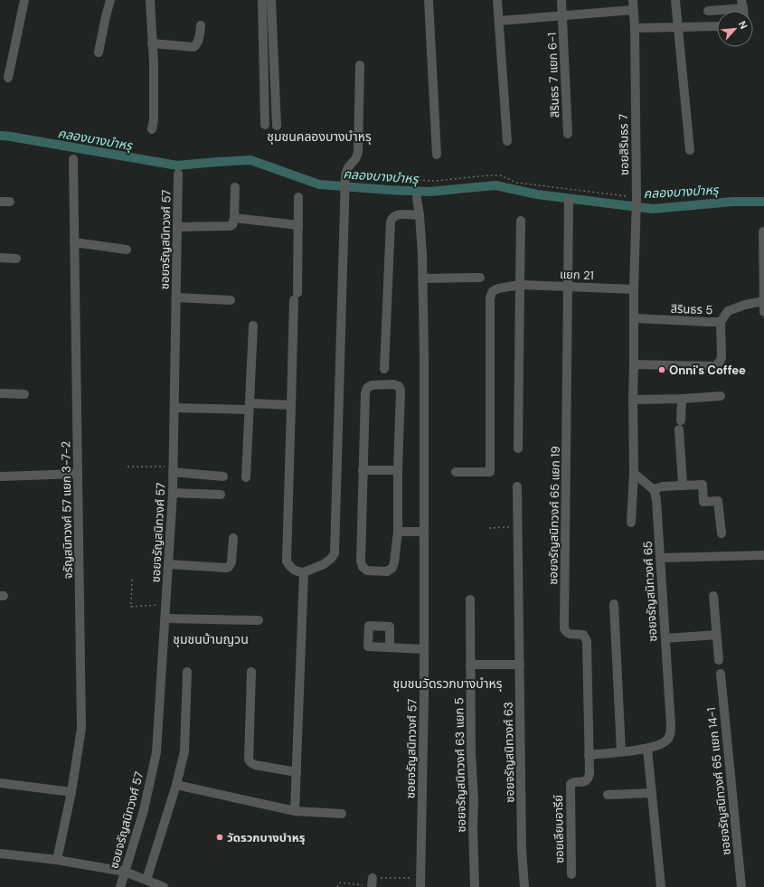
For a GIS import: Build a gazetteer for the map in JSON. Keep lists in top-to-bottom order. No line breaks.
{"streets":{"street":["สิรินธร 7 แยก 6-1","ซอยสิรินธร 7","ซอยจรัญสนิทวงศ์ 57","แยก 21","สิรินธร 5","จรัญสนิทวงศ์ 57 แยก 3-7-2","ซอยจรัญสนิทวงศ์ 65 แยก 19","ซอยจรัญสนิทวงศ์ 65","ซอยจรัญสนิทวงศ์ 63","ซอยจรัญสนิทวงศ์ 63 แยก 5","ซอยจรัญสนิทวงศ์ 65 แยก 14-1","ซอยเลียบอารีย์"]},"crossings":[["ซอยสิรินธร 7","แยก 21"],["แยก 21","ซอยจรัญสนิทวงศ์ 65 แยก 19"],["ซอยจรัญสนิทวงศ์ 65 แยก 19","ซอยเลียบอารีย์"]],"districts":["ชุมชนคลองบางบำหรุ","ชุมชนบ้านญวน","ชุมชนวัดรวกบางบำหรุ"],"water":["คลองบางบำหรุ"],"places":["Onni's Coffee","วัดรวกบางบำหรุ"],"north":"top right"}
